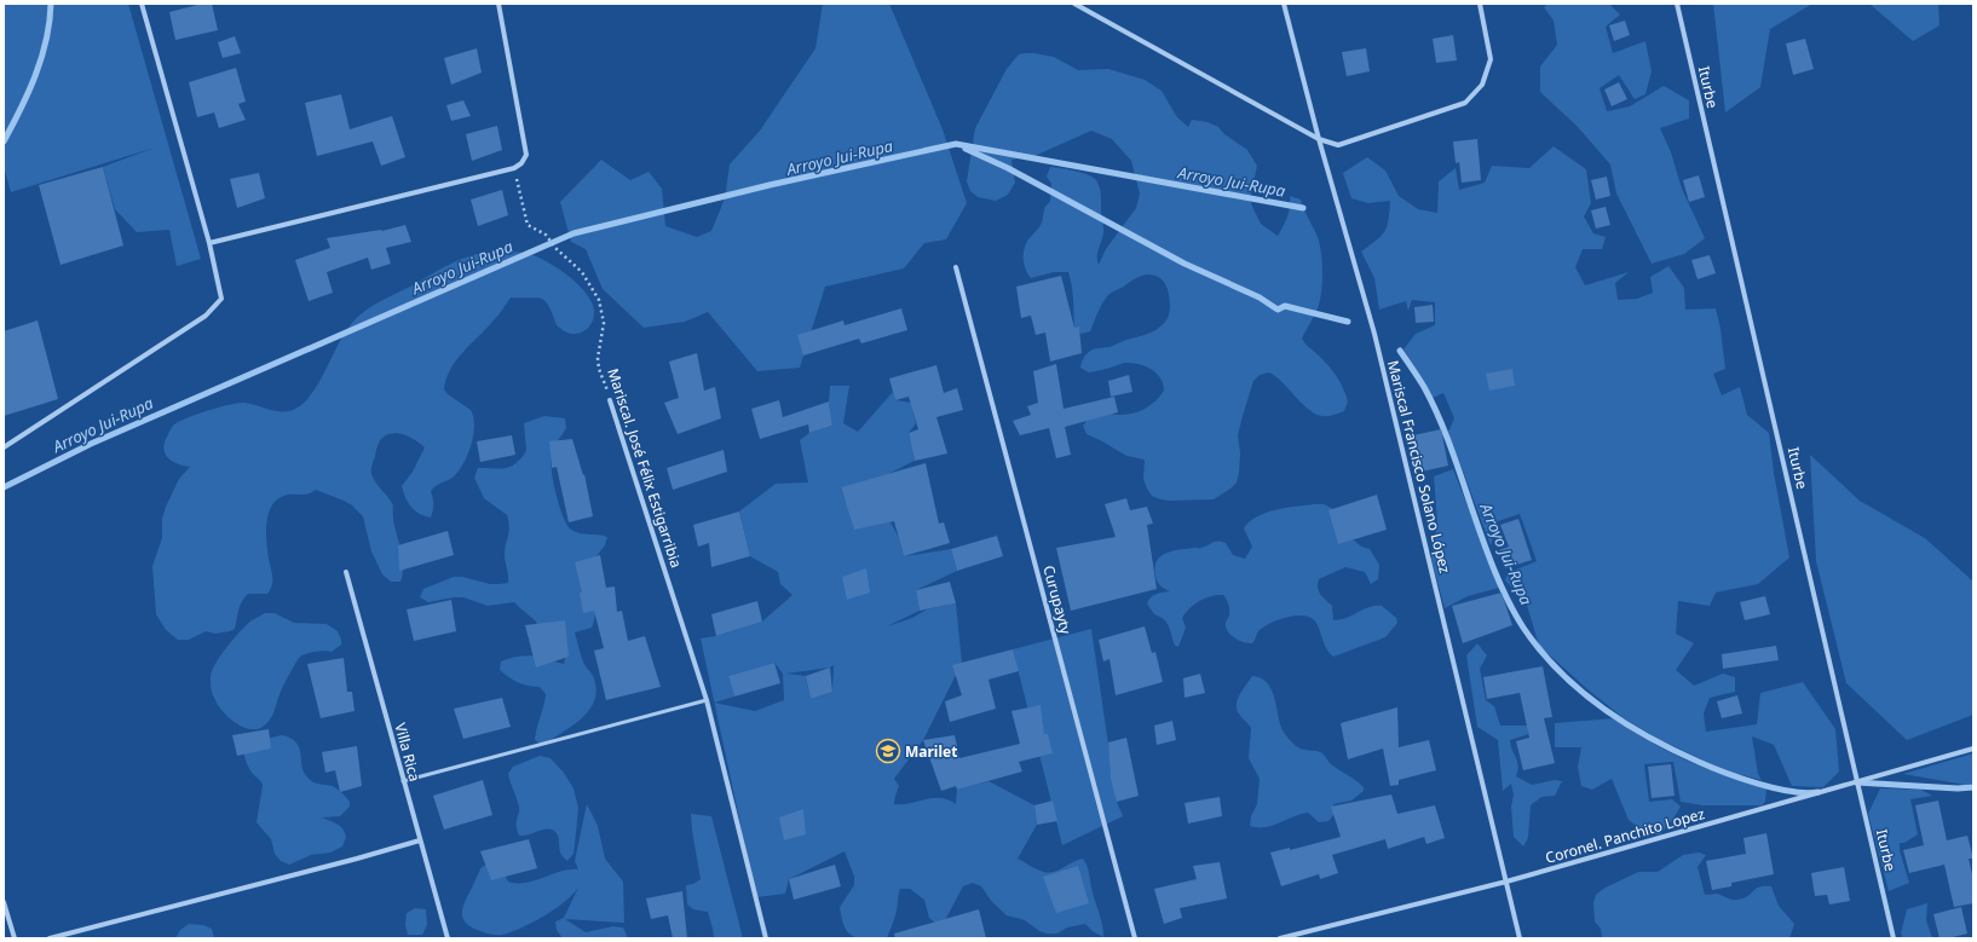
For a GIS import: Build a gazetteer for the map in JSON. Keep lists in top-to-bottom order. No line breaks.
{"streets":{"street":["Iturbe","Mariscal Francisco Solano López","Mariscal. José Félix Estigarribia","Curupayty","Villa Rica","Coronel. Panchito Lopez"]},"crossings":[["Iturbe","Coronel. Panchito Lopez"],["Mariscal Francisco Solano López","Coronel. Panchito Lopez"]],"water":["Arroyo Jui-Rupa"],"places":{"school or university":["Marilet"]}}
